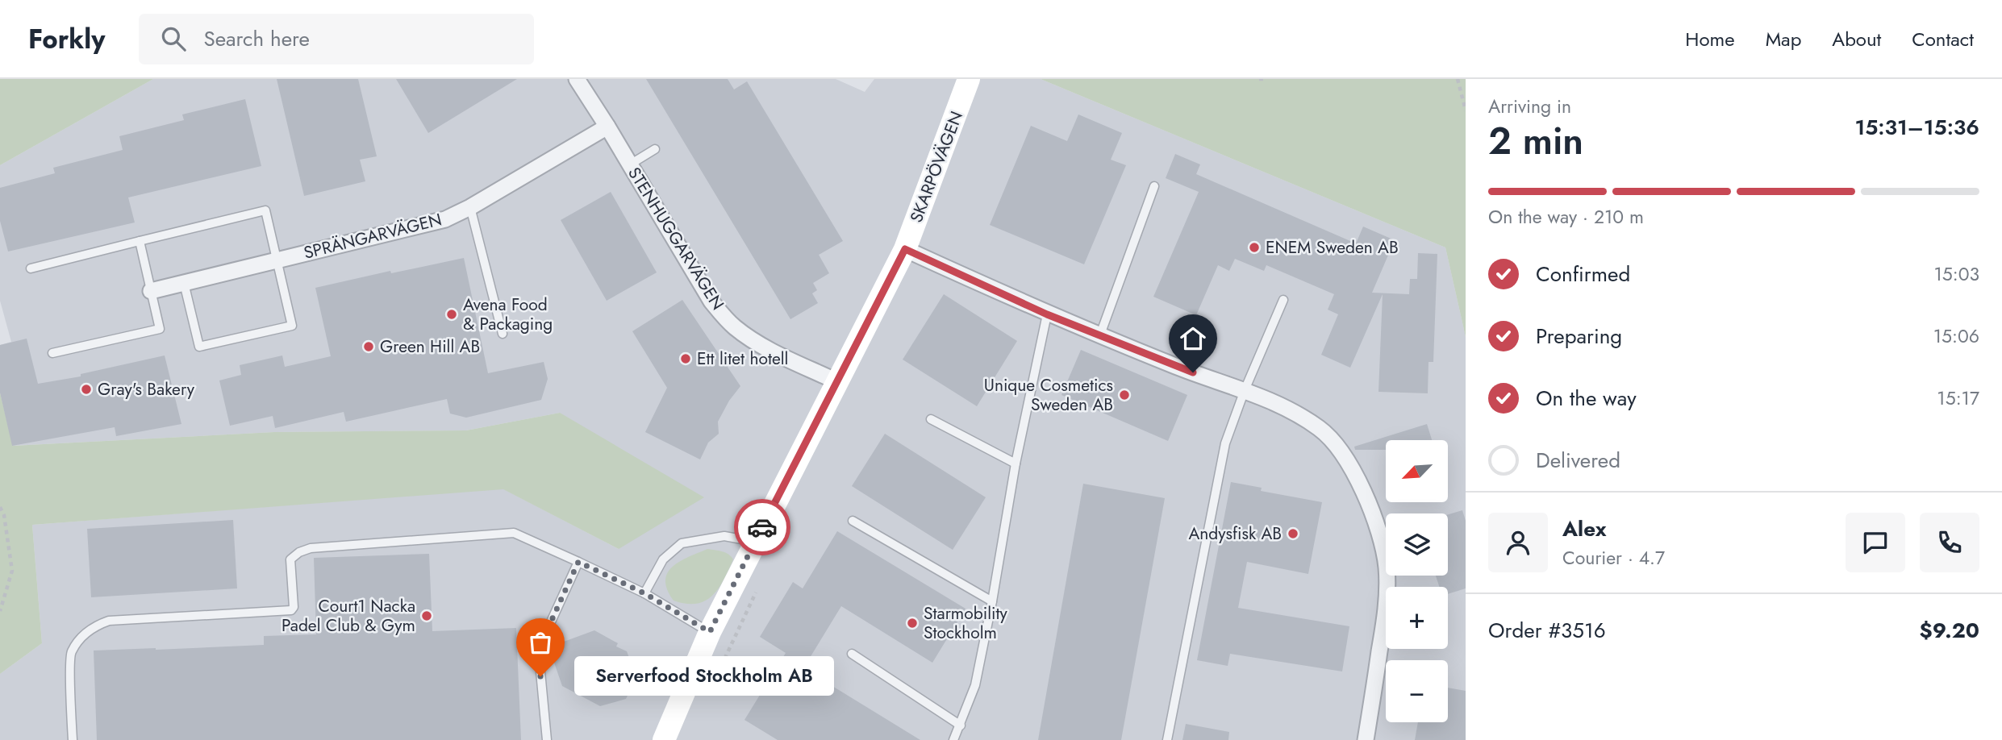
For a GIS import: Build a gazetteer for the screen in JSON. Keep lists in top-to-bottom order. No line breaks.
{"streets":{"street":["SKARPÖVÄGEN","SPRÄNGARVÄGEN","STENHUGGARVÄGEN"]},"crossings":[["SKARPÖVÄGEN","STENHUGGARVÄGEN"],["SPRÄNGARVÄGEN","STENHUGGARVÄGEN"]],"places":["ENEM Sweden AB","Avena Food & Packaging","Green Hill AB","Ett litet hotell","Gray's Bakery","Unique Cosmetics Sweden AB","Andysfisk AB","Court1 Nacka Padel Club & Gym","Starmobility Stockholm","Serverfood Stockholm AB"],"north":"bottom left","page":{"header":"Forkly","search":"Search here","nav":["Home","Map","About","Contact"],"heading":["2 min","Arriving in","15:31–15:36"],"panel":["Alex","Courier · 4.7","Order #3516","$9.20"],"bar":"On the way · 210 m","list":[["Confirmed","15:03"],["Preparing","15:06"],["On the way","15:17"],"Delivered"],"map_buttons":["+","−"],"bubble":"Serverfood Stockholm AB"}}
